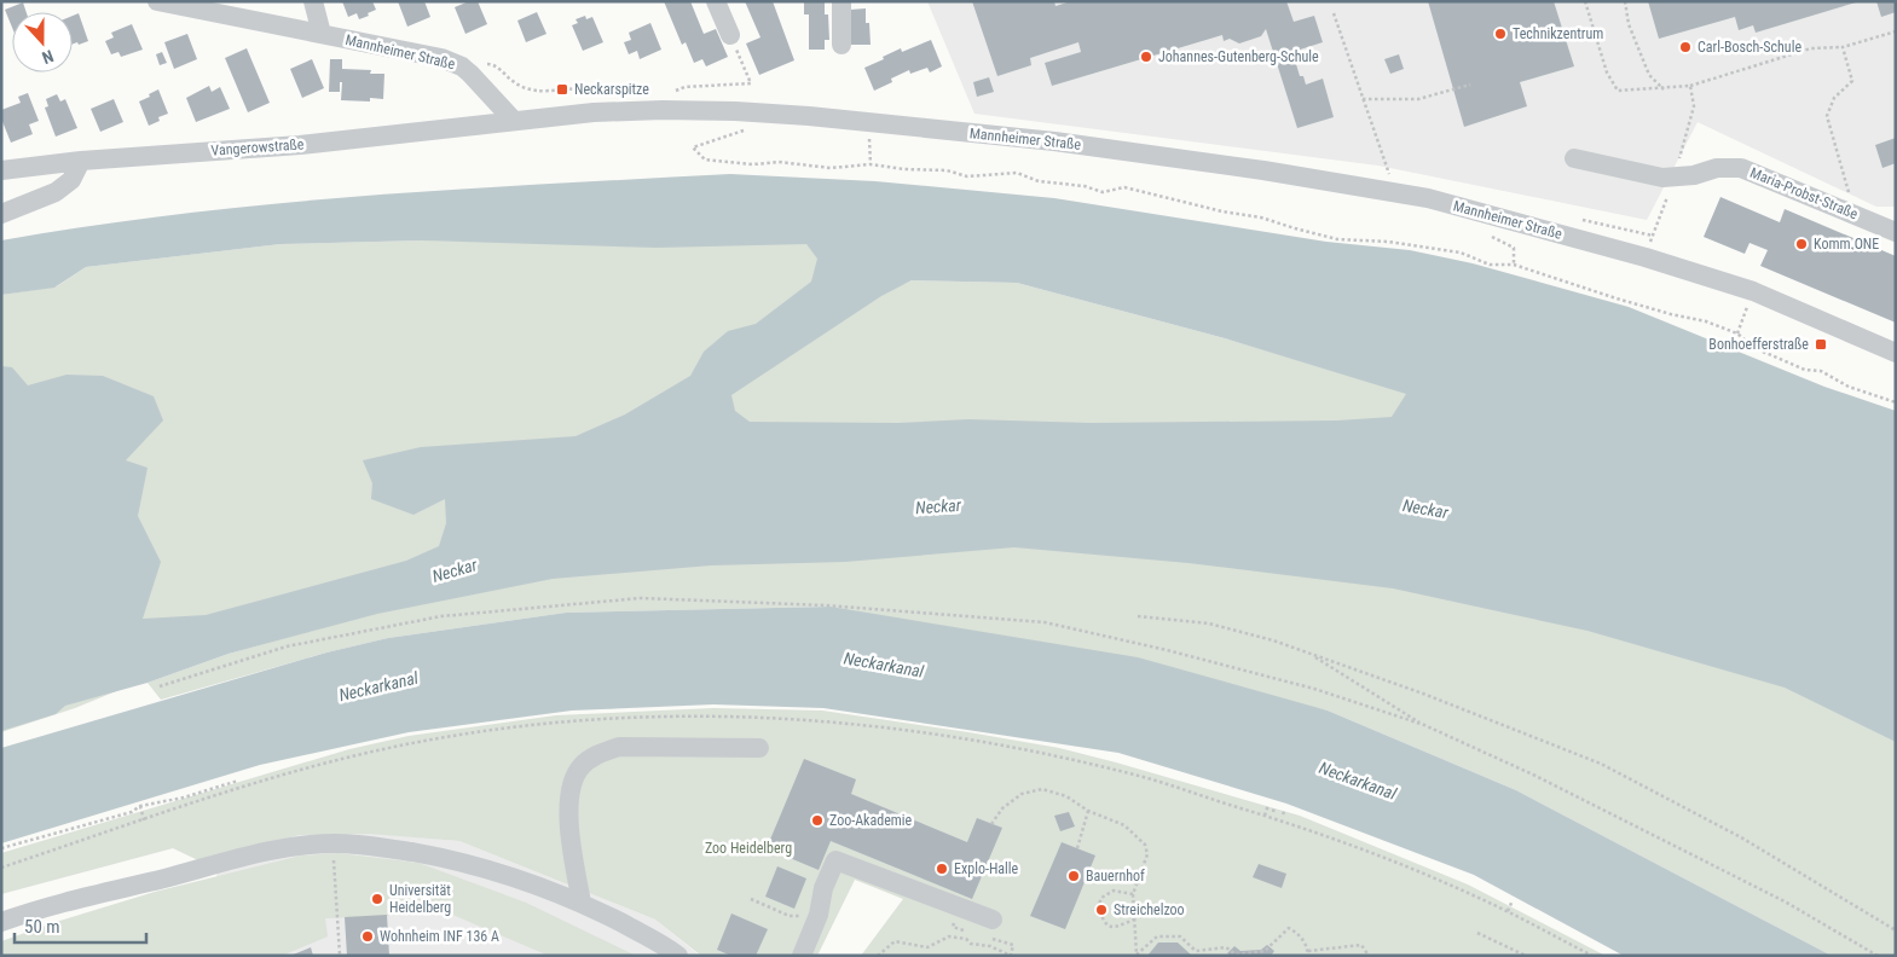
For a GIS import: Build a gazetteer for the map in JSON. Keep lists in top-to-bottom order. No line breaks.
{"streets":{"street":["Mannheimer Straße","Vangerowstraße","Maria-Probst-Straße"]},"crossings":[["Mannheimer Straße","Vangerowstraße"]],"water":["Neckar","Neckarkanal"],"parks":["Zoo Heidelberg"],"places":{"other":["Technikzentrum","Carl-Bosch-Schule","Johannes-Gutenberg-Schule","Komm.ONE","Zoo-Akademie","Explo-Halle","Bauernhof","Universität Heidelberg","Streichelzoo","Wohnheim INF 136 A"],"transit":["Neckarspitze","Bonhoefferstraße"]},"scale_bar":"50 m","north":"bottom"}
